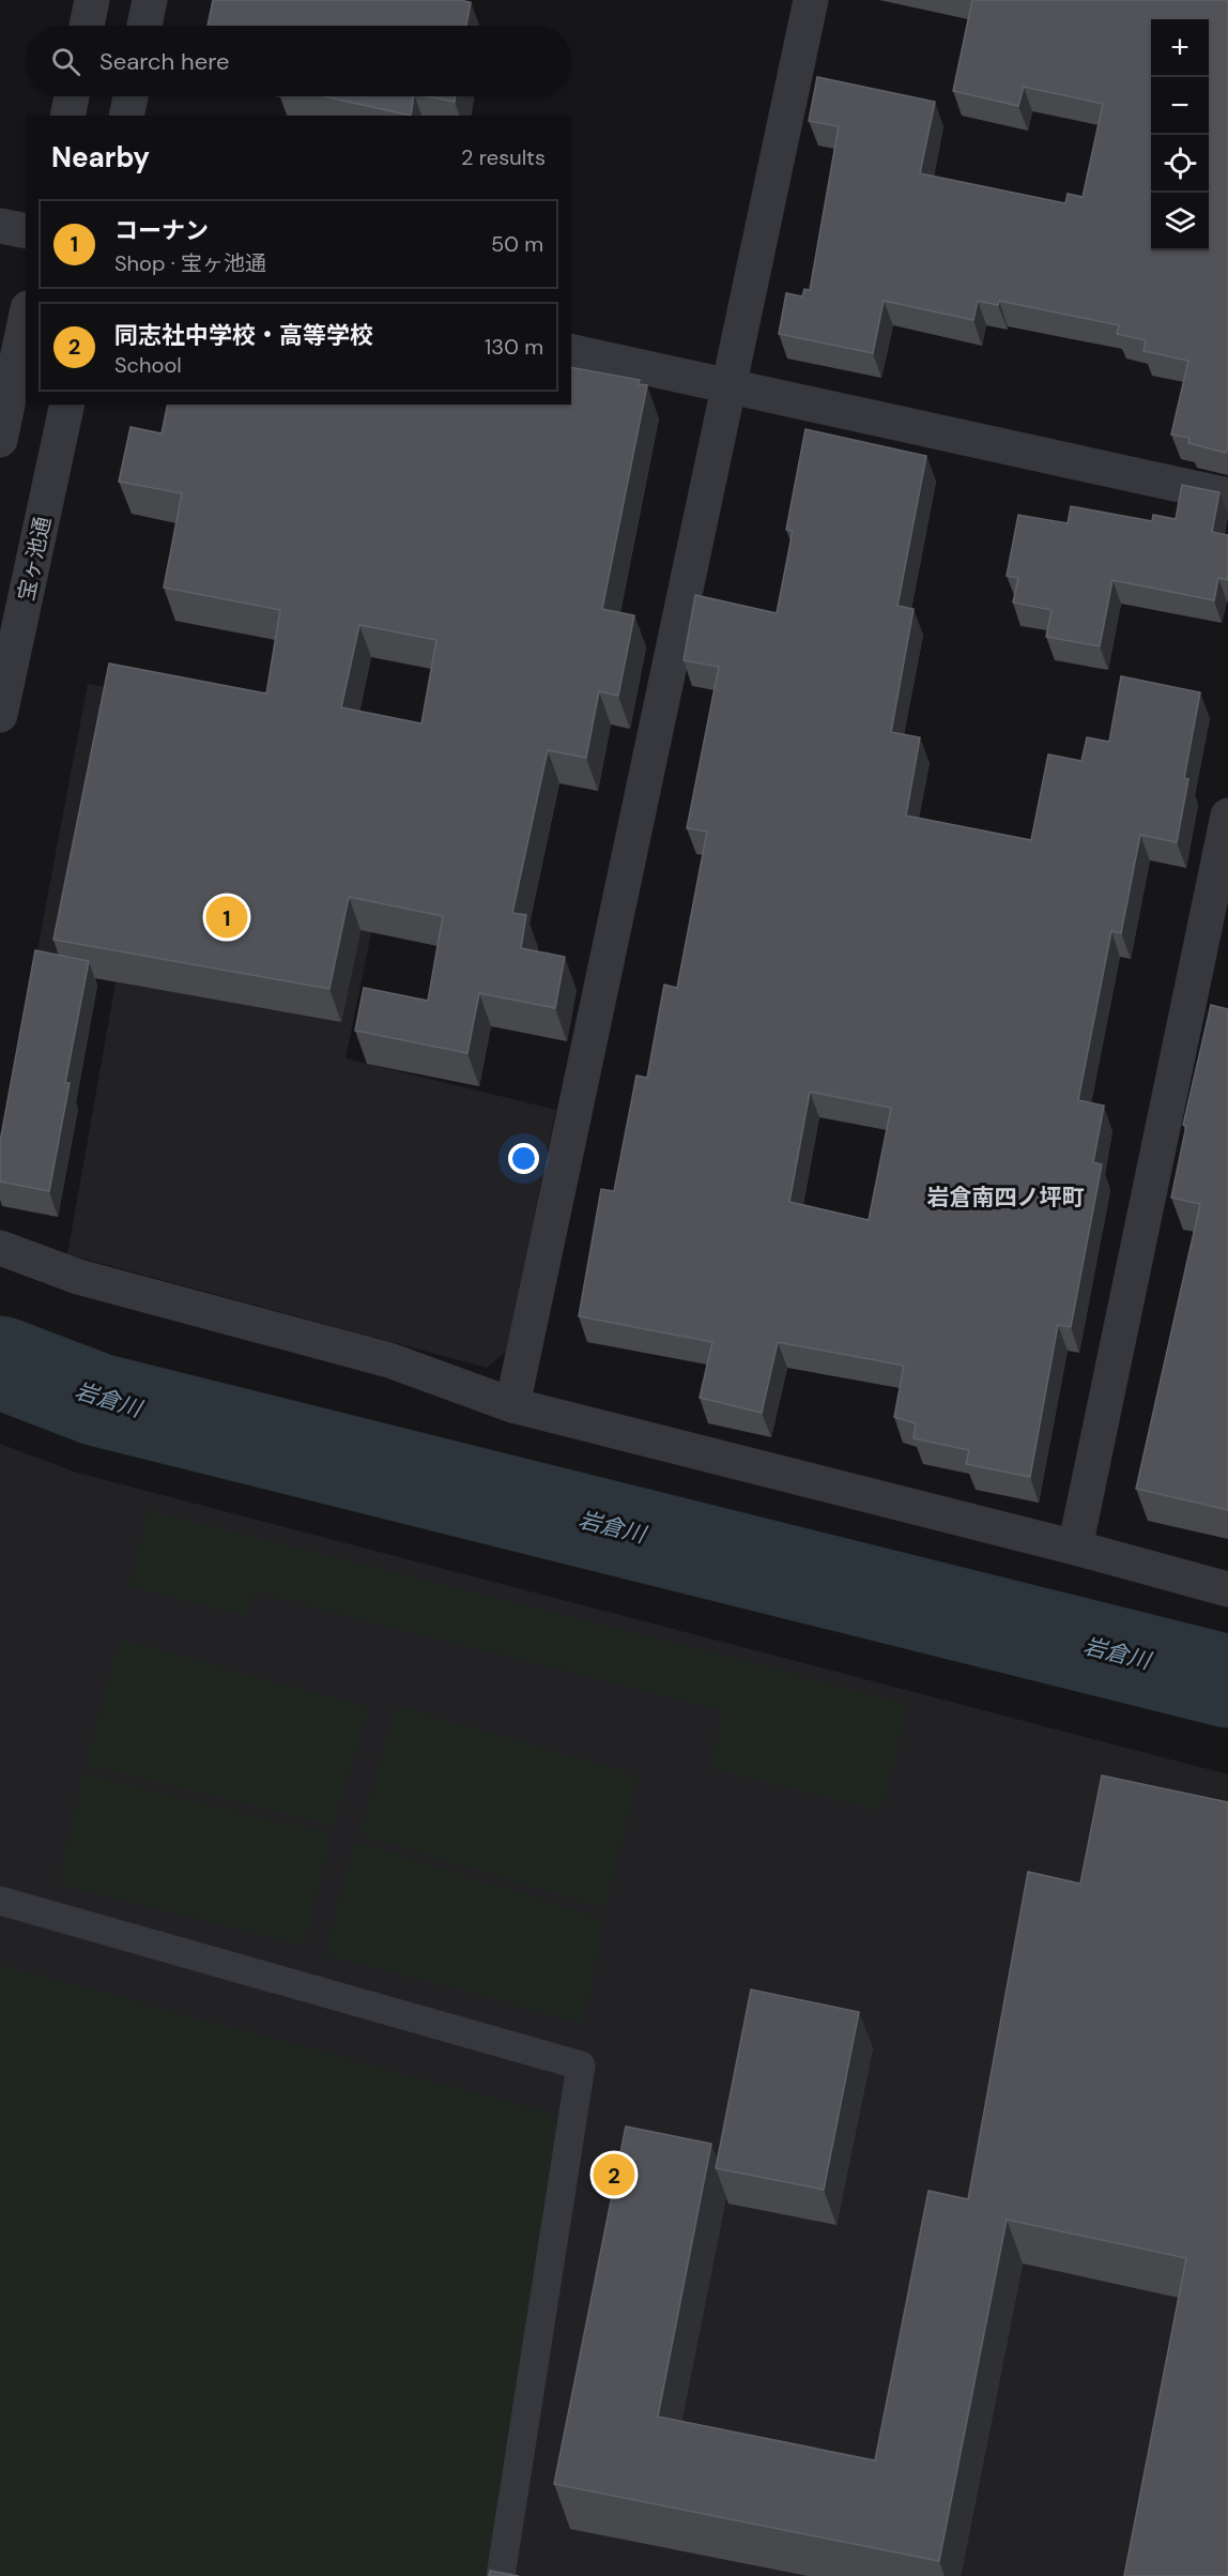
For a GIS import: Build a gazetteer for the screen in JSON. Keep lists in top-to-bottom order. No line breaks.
{"streets":{"street":["宝ヶ池通"]},"districts":["岩倉南四ノ坪町"],"water":["岩倉川"],"page":{"map_buttons":["+","−"],"search":"Search here","heading":["Nearby","2 results"],"list":[{"mark":"1","name":"コーナン","note":"Shop · 宝ヶ池通","value":"50 m"},{"mark":"2","name":"同志社中学校・高等学校","note":"School","value":"130 m"}],"pins":["1","2"]}}
